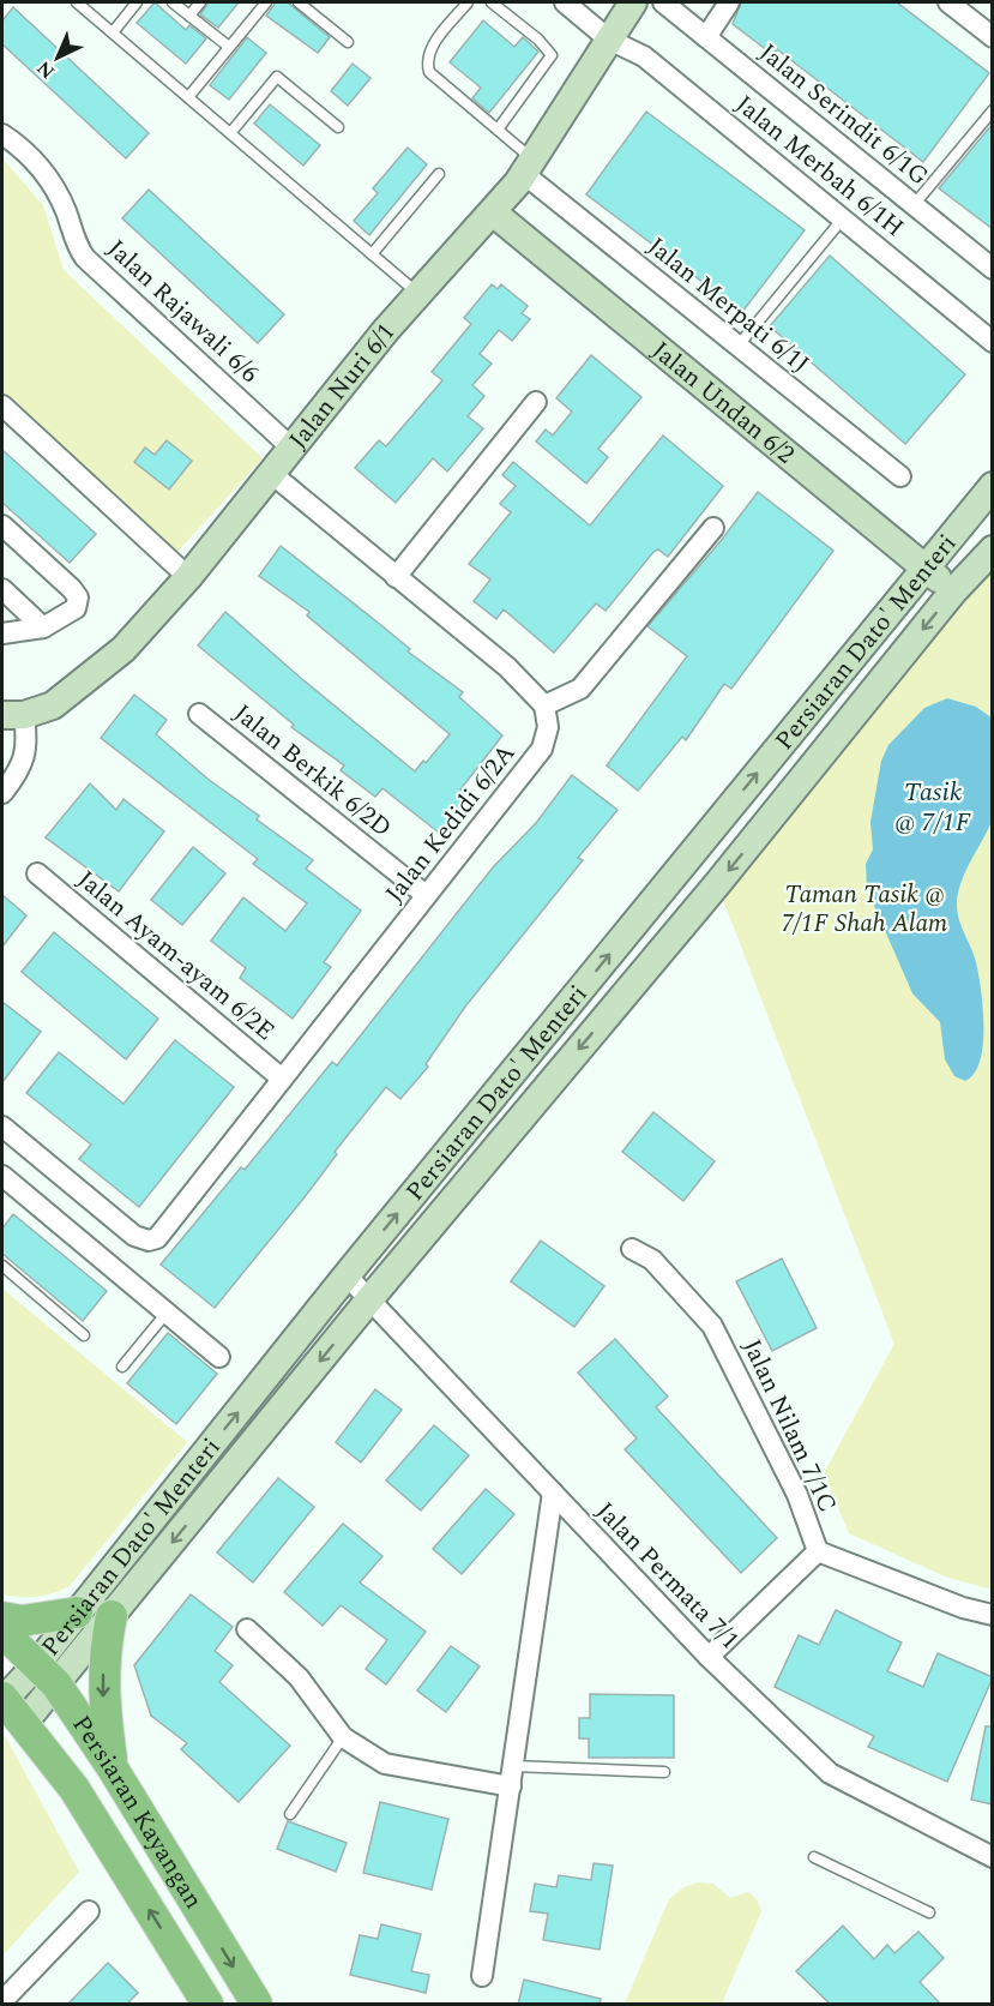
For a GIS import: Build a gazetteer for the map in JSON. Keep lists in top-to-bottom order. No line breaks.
{"streets":{"main road":["Jalan Nuri 6/1","Jalan Undan 6/2","Persiaran Dato' Menteri","Persiaran Kayangan"],"street":["Jalan Serindit 6/1G","Jalan Merbah 6/1H","Jalan Merpati 6/1J","Jalan Rajawali 6/6","Jalan Berkik 6/2D","Jalan Kedidi 6/2A","Jalan Ayam-ayam 6/2E","Jalan Nilam 7/1C","Jalan Permata 7/1"]},"crossings":[["Jalan Merbah 6/1H","Jalan Nuri 6/1"],["Jalan Merpati 6/1J","Jalan Nuri 6/1"],["Jalan Rajawali 6/6","Jalan Nuri 6/1"],["Jalan Nuri 6/1","Jalan Undan 6/2"],["Jalan Undan 6/2","Persiaran Dato' Menteri"],["Persiaran Dato' Menteri","Jalan Permata 7/1"],["Persiaran Dato' Menteri","Persiaran Kayangan"],["Jalan Berkik 6/2D","Jalan Kedidi 6/2A"],["Jalan Kedidi 6/2A","Jalan Ayam-ayam 6/2E"],["Jalan Nilam 7/1C","Jalan Permata 7/1"]],"water":["Tasik @ 7/1F"],"parks":["Taman Tasik @ 7/1F Shah Alam"],"north":"bottom left"}
